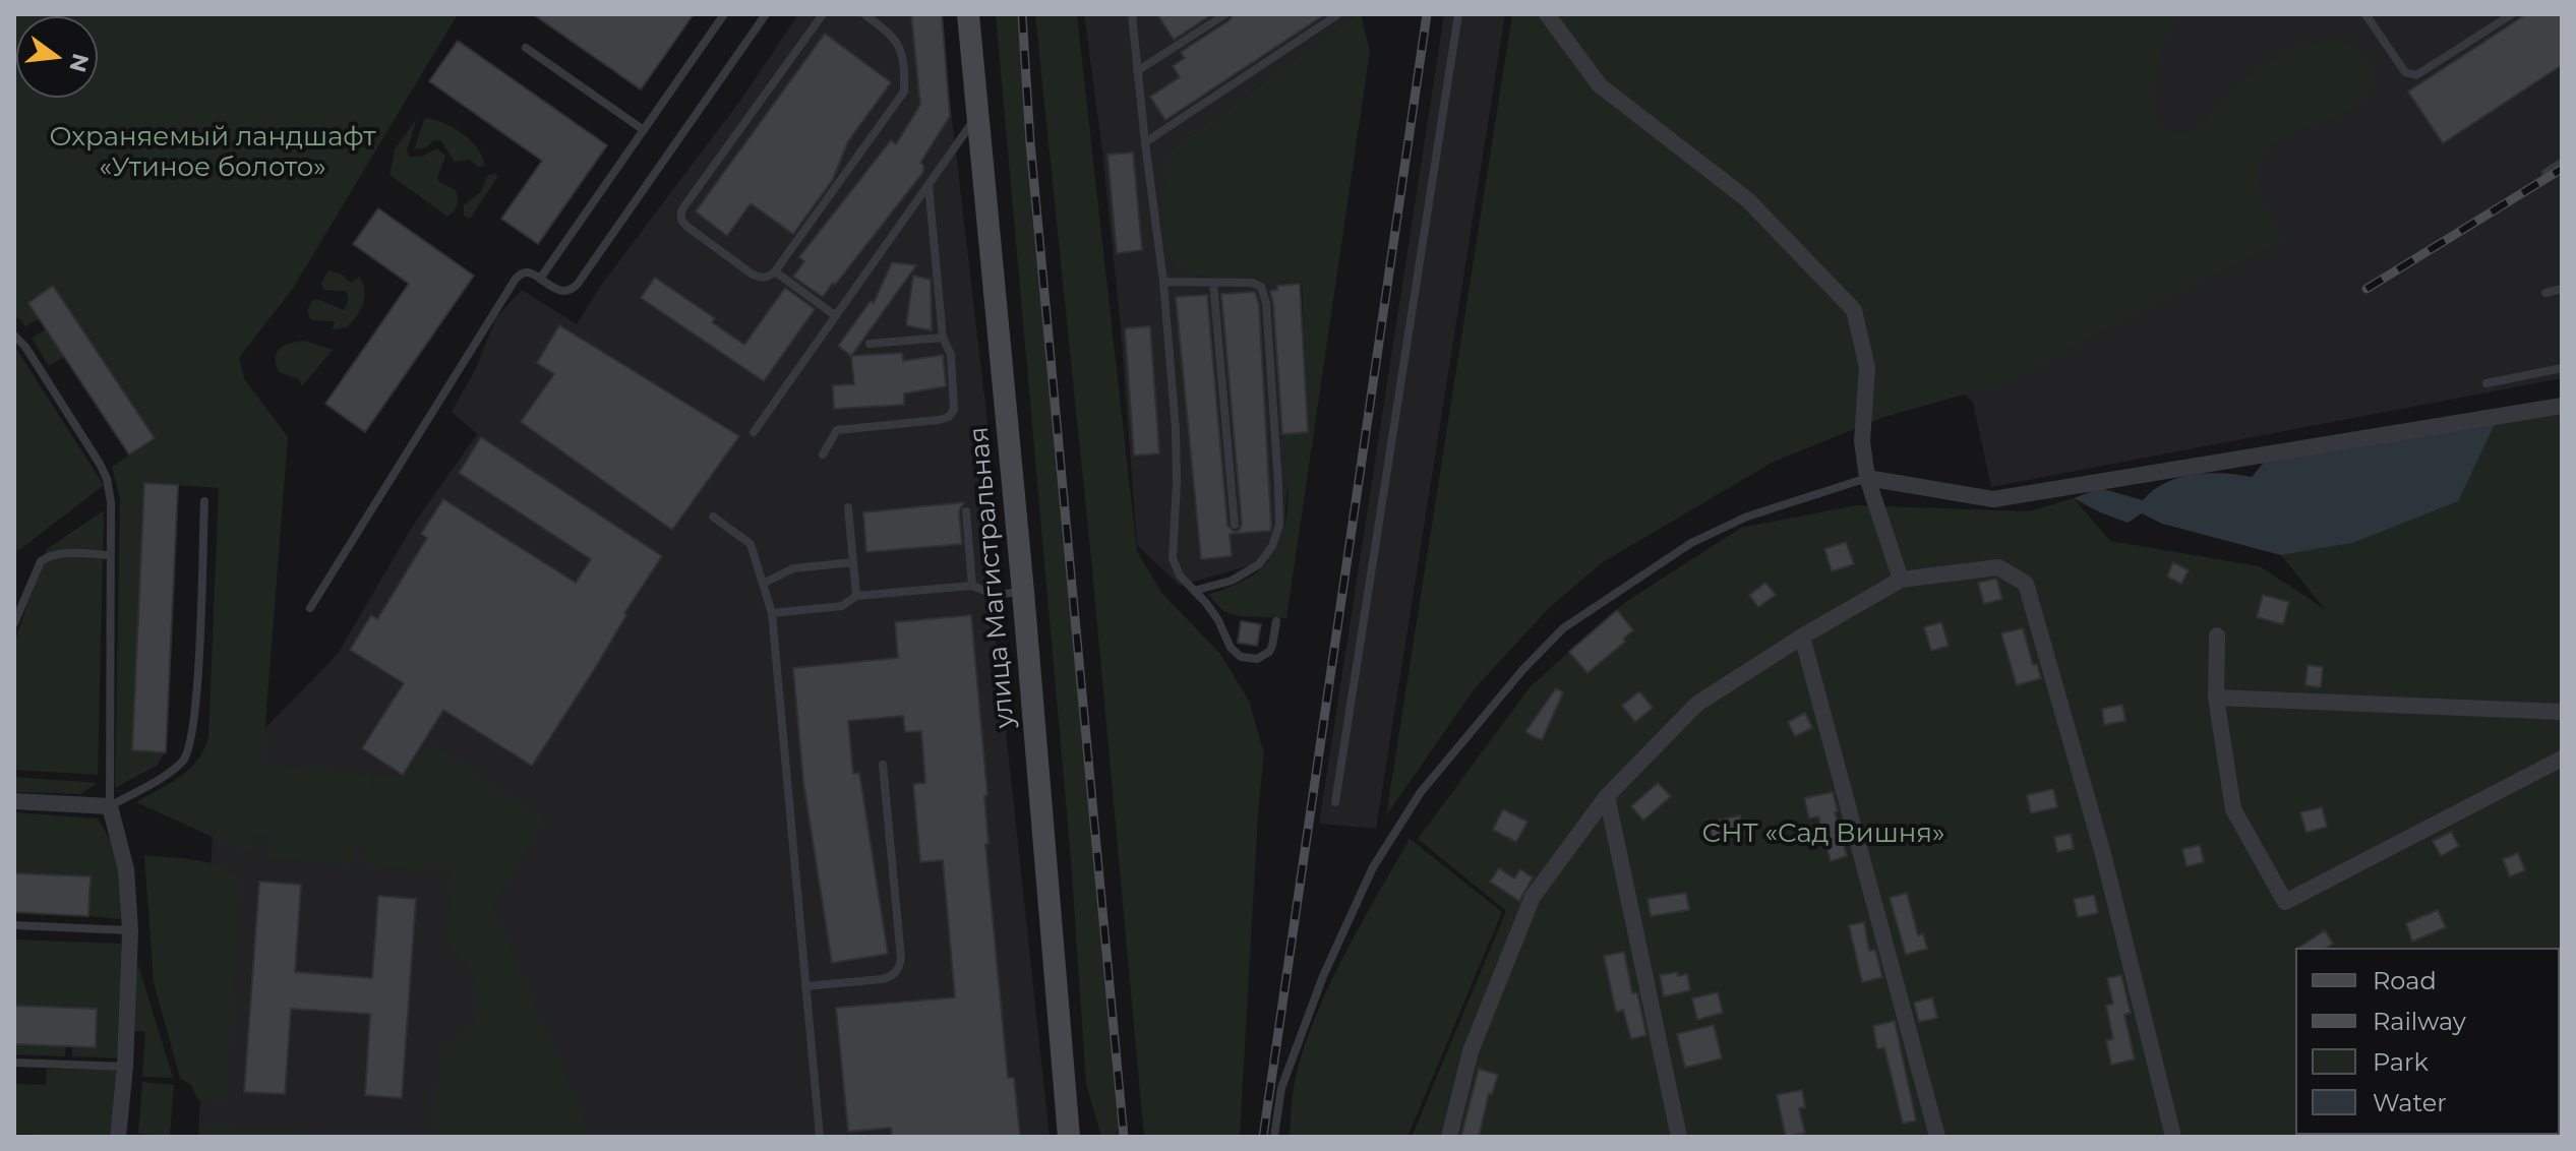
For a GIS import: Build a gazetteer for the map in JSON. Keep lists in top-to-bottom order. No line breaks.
{"streets":{"main road":["улица Магистральная"]},"parks":["Охраняемый ландшафт «Утиное болото»","СНТ «Сад Вишня»"],"legend":["Road","Railway","Park","Water"],"north":"right"}
